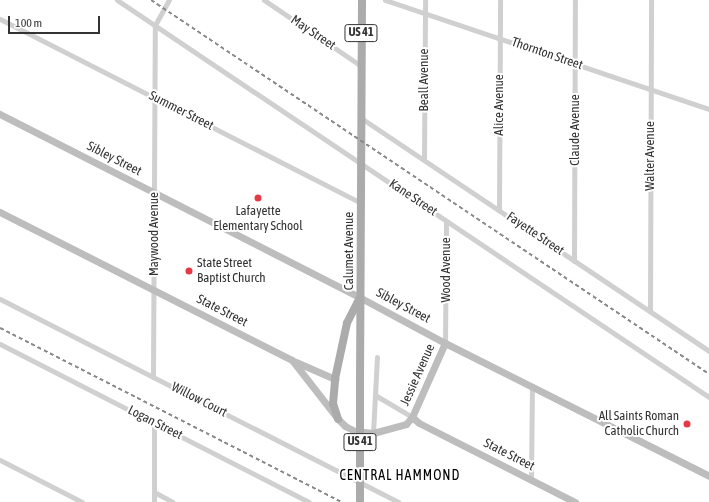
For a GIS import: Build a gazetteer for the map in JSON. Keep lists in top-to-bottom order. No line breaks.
{"streets":{"main road":["US 41","Calumet Avenue"],"street":["May Street","Thornton Street","Beall Avenue","Alice Avenue","Summer Street","Claude Avenue","Walter Avenue","Sibley Street","Kane Street","Maywood Avenue","Fayette Street","Wood Avenue","State Street","Jessie Avenue","Willow Court","Logan Street"]},"crossings":[["May Street","Calumet Avenue"],["Thornton Street","Beall Avenue"],["Thornton Street","Alice Avenue"],["Thornton Street","Claude Avenue"],["Thornton Street","Walter Avenue"],["Beall Avenue","Fayette Street"],["Alice Avenue","Fayette Street"],["Summer Street","Maywood Avenue"],["Summer Street","Calumet Avenue"],["Claude Avenue","Fayette Street"],["Walter Avenue","Fayette Street"],["Sibley Street","Maywood Avenue"],["Sibley Street","Calumet Avenue"],["Sibley Street","Wood Avenue"],["Sibley Street","Jessie Avenue"],["Kane Street","Maywood Avenue"],["Kane Street","Calumet Avenue"],["Kane Street","Wood Avenue"],["Maywood Avenue","State Street"],["Maywood Avenue","Willow Court"],["Fayette Street","Calumet Avenue"],["Wood Avenue","Jessie Avenue"],["State Street","Jessie Avenue"]],"districts":["CENTRAL HAMMOND"],"places":["Lafayette Elementary School","State Street Baptist Church","All Saints Roman Catholic Church"],"scale_bar":"100 m"}
